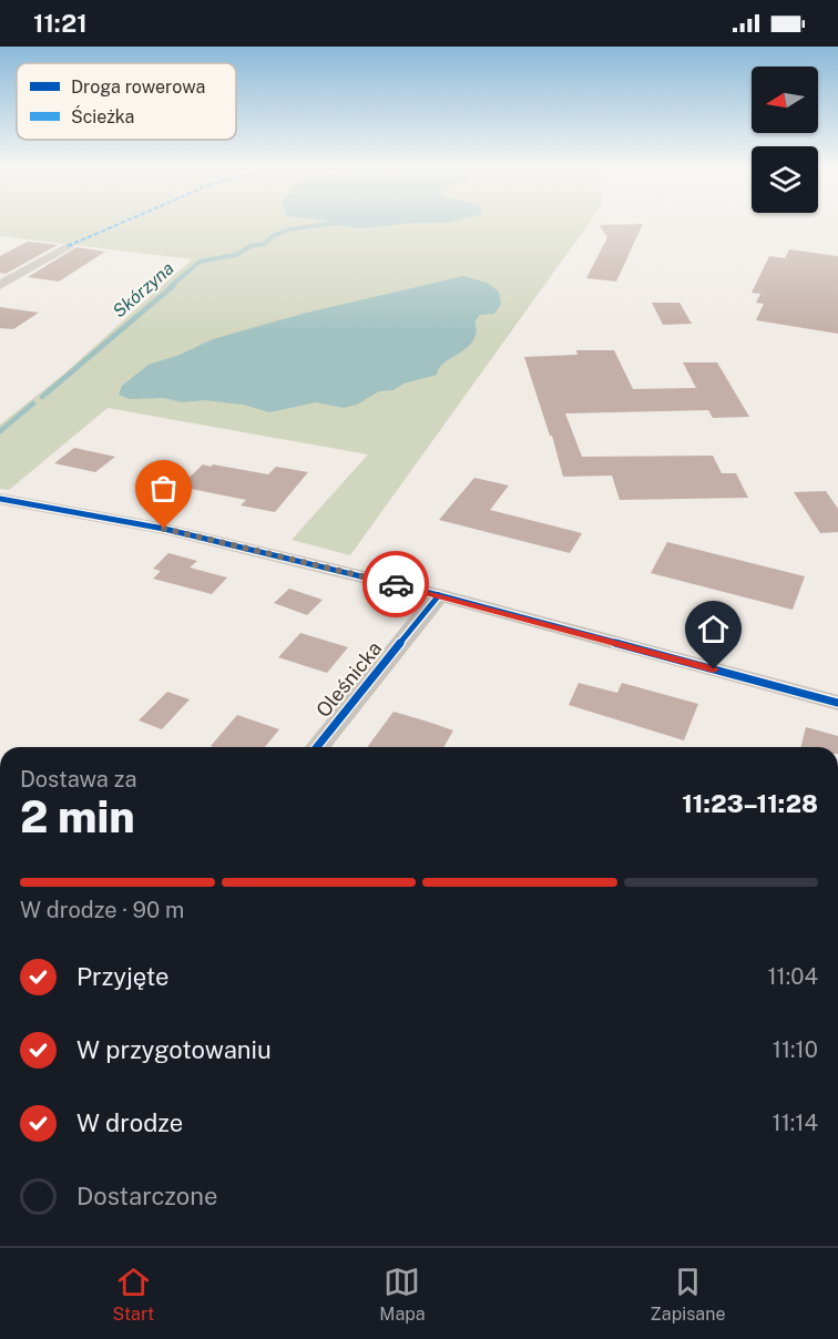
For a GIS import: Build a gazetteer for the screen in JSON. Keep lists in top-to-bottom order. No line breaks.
{"streets":{"street":["Oleśnicka"]},"water":["Skórzyna"],"legend":["Droga rowerowa","Ścieżka"],"north":"left","page":{"status":"11:21","heading":["2 min","Dostawa za","11:23–11:28"],"bar":"W drodze · 90 m","list":[["Przyjęte","11:04"],["W przygotowaniu","11:10"],["W drodze","11:14"],"Dostarczone"],"tabs":["Start","Mapa","Zapisane"]}}
